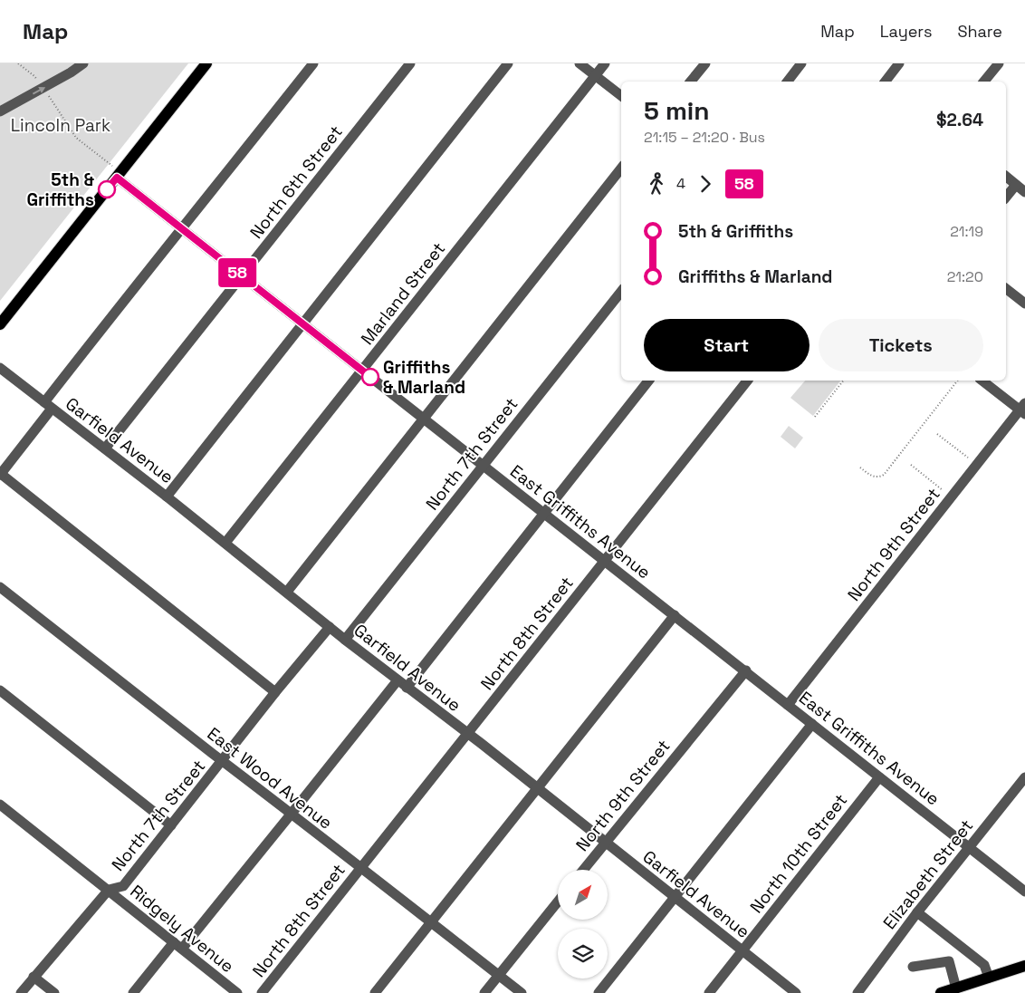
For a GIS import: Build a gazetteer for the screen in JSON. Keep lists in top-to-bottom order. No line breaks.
{"streets":{"street":["North 6th Street","Marland Street","Garfield Avenue","North 7th Street","East Griffiths Avenue","North 9th Street","North 8th Street","East Wood Avenue","North 10th Street","Elizabeth Street","Ridgely Avenue"]},"crossings":[["North 6th Street","Garfield Avenue"],["North 6th Street","East Griffiths Avenue"],["Marland Street","Garfield Avenue"],["Marland Street","East Griffiths Avenue"],["Garfield Avenue","North 7th Street"],["Garfield Avenue","North 9th Street"],["Garfield Avenue","North 8th Street"],["Garfield Avenue","North 10th Street"],["North 7th Street","East Griffiths Avenue"],["North 7th Street","East Wood Avenue"],["North 7th Street","Ridgely Avenue"],["East Griffiths Avenue","North 9th Street"],["East Griffiths Avenue","North 8th Street"],["East Griffiths Avenue","North 10th Street"],["East Griffiths Avenue","Elizabeth Street"],["North 8th Street","East Wood Avenue"]],"parks":["Lincoln Park"],"places":["5th & Griffiths","Griffiths & Marland"],"lines":["bus line 58"],"north":"top right","page":{"header":"Map","nav":["Map","Layers","Share"],"on_map":"58","heading":["5 min","21:15 – 21:20 · Bus","$2.64"],"legs":["4","58"],"list":[{"name":"5th & Griffiths","value":"21:19"},{"name":"Griffiths & Marland","value":"21:20"}],"buttons":["Start","Tickets"]}}
